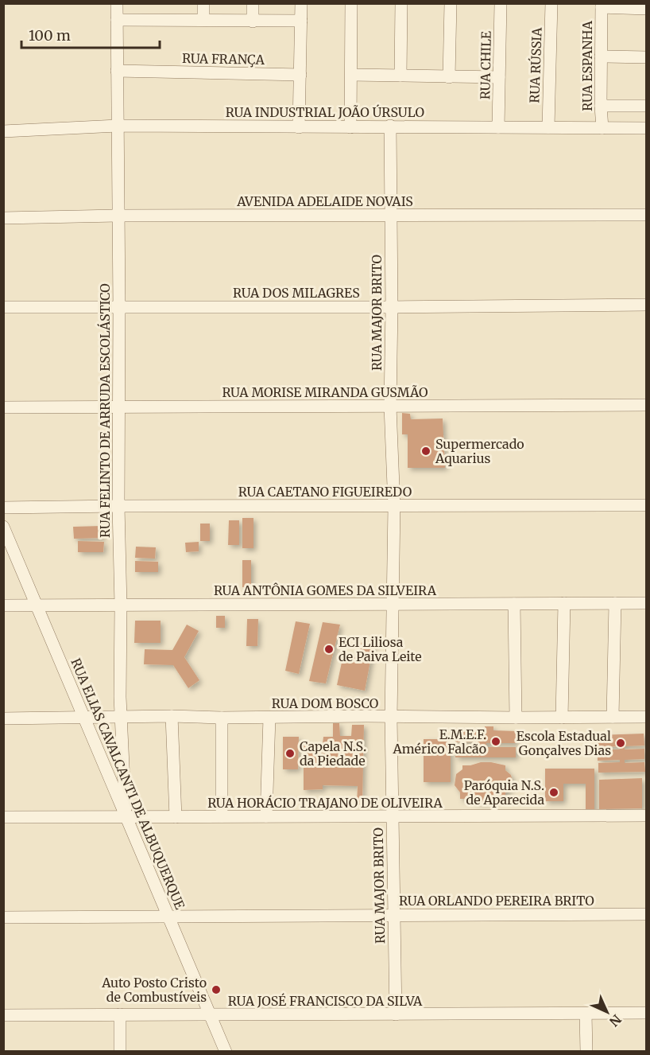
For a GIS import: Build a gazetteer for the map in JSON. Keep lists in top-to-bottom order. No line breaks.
{"streets":{"street":["RUA FRANÇA","RUA CHILE","RUA RÚSSIA","RUA ESPANHA","RUA INDUSTRIAL JOÃO ÚRSULO","AVENIDA ADELAIDE NOVAIS","RUA DOS MILAGRES","RUA MAJOR BRITO","RUA MORISE MIRANDA GUSMÃO","RUA FELINTO DE ARRUDA ESCOLÁSTICO","RUA CAETANO FIGUEIREDO","RUA ANTÔNIA GOMES DA SILVEIRA","RUA DOM BOSCO","RUA ELIAS CAVALCANTI DE ALBUQUERQUE","RUA HORÁCIO TRAJANO DE OLIVEIRA","RUA ORLANDO PEREIRA BRITO","RUA JOSÉ FRANCISCO DA SILVA"]},"crossings":[["RUA FRANÇA","RUA FELINTO DE ARRUDA ESCOLÁSTICO"],["RUA CHILE","RUA INDUSTRIAL JOÃO ÚRSULO"],["RUA RÚSSIA","RUA INDUSTRIAL JOÃO ÚRSULO"],["RUA ESPANHA","RUA INDUSTRIAL JOÃO ÚRSULO"],["RUA INDUSTRIAL JOÃO ÚRSULO","RUA MAJOR BRITO"],["RUA INDUSTRIAL JOÃO ÚRSULO","RUA FELINTO DE ARRUDA ESCOLÁSTICO"],["AVENIDA ADELAIDE NOVAIS","RUA MAJOR BRITO"],["AVENIDA ADELAIDE NOVAIS","RUA FELINTO DE ARRUDA ESCOLÁSTICO"],["RUA DOS MILAGRES","RUA MAJOR BRITO"],["RUA DOS MILAGRES","RUA FELINTO DE ARRUDA ESCOLÁSTICO"],["RUA MAJOR BRITO","RUA MORISE MIRANDA GUSMÃO"],["RUA MAJOR BRITO","RUA CAETANO FIGUEIREDO"],["RUA MAJOR BRITO","RUA ANTÔNIA GOMES DA SILVEIRA"],["RUA MAJOR BRITO","RUA DOM BOSCO"],["RUA MAJOR BRITO","RUA HORÁCIO TRAJANO DE OLIVEIRA"],["RUA MAJOR BRITO","RUA ORLANDO PEREIRA BRITO"],["RUA MAJOR BRITO","RUA JOSÉ FRANCISCO DA SILVA"],["RUA MORISE MIRANDA GUSMÃO","RUA FELINTO DE ARRUDA ESCOLÁSTICO"],["RUA FELINTO DE ARRUDA ESCOLÁSTICO","RUA CAETANO FIGUEIREDO"],["RUA FELINTO DE ARRUDA ESCOLÁSTICO","RUA ANTÔNIA GOMES DA SILVEIRA"],["RUA FELINTO DE ARRUDA ESCOLÁSTICO","RUA DOM BOSCO"],["RUA FELINTO DE ARRUDA ESCOLÁSTICO","RUA ELIAS CAVALCANTI DE ALBUQUERQUE"],["RUA FELINTO DE ARRUDA ESCOLÁSTICO","RUA HORÁCIO TRAJANO DE OLIVEIRA"],["RUA ANTÔNIA GOMES DA SILVEIRA","RUA ELIAS CAVALCANTI DE ALBUQUERQUE"],["RUA DOM BOSCO","RUA ELIAS CAVALCANTI DE ALBUQUERQUE"],["RUA ELIAS CAVALCANTI DE ALBUQUERQUE","RUA HORÁCIO TRAJANO DE OLIVEIRA"],["RUA ELIAS CAVALCANTI DE ALBUQUERQUE","RUA ORLANDO PEREIRA BRITO"],["RUA ELIAS CAVALCANTI DE ALBUQUERQUE","RUA JOSÉ FRANCISCO DA SILVA"]],"places":["Supermercado Aquarius","ECI Liliosa de Paiva Leite","E.M.E.F. Américo Falcão","Escola Estadual Gonçalves Dias","Capela N.S. da Piedade","Paróquia N.S. de Aparecida","Auto Posto Cristo de Combustíveis"],"scale_bar":"100 m","north":"bottom right"}
